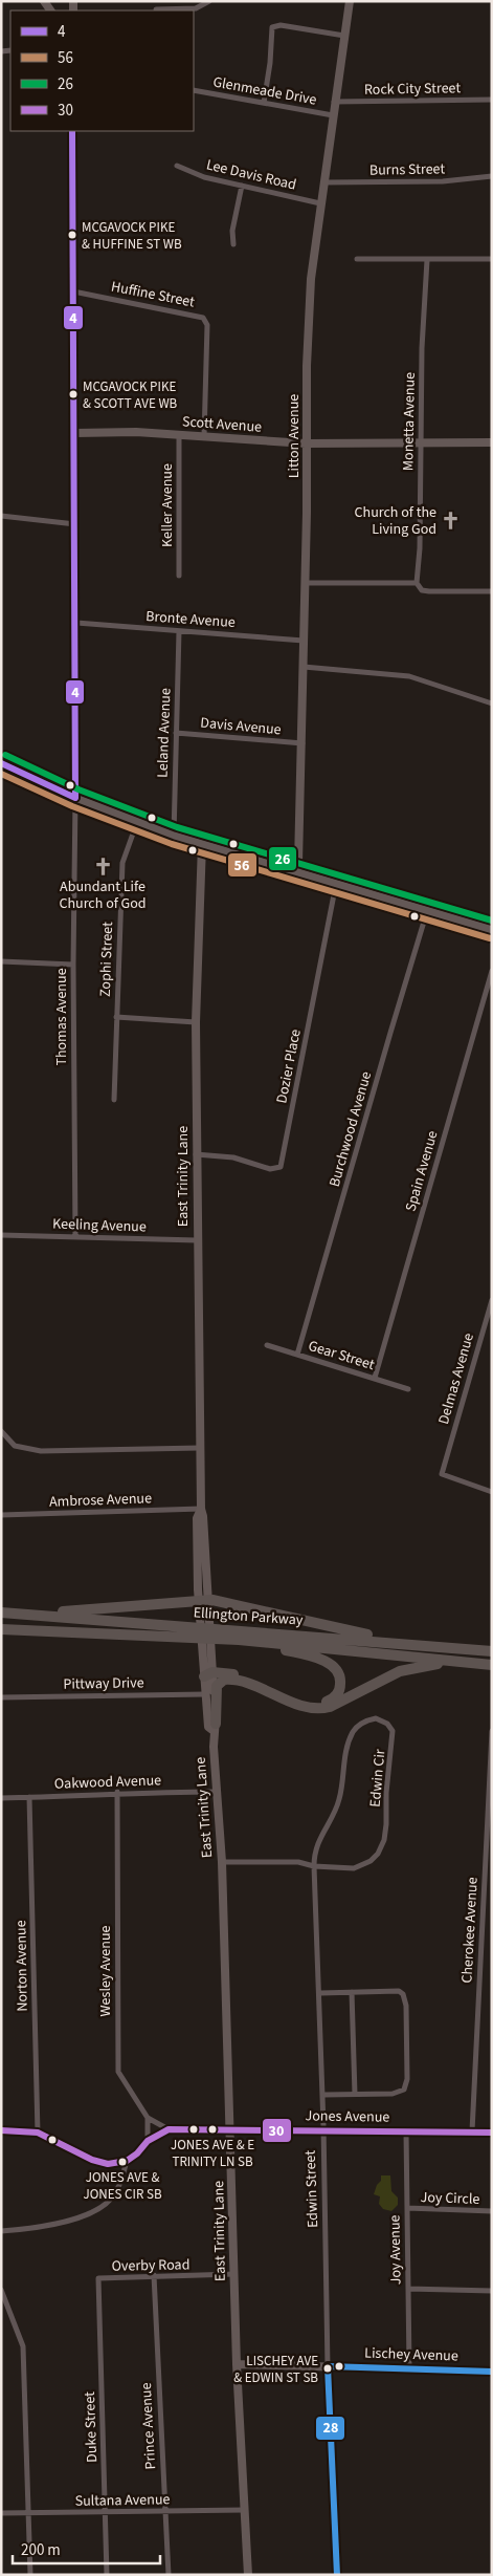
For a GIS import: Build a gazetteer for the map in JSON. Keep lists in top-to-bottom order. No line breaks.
{"streets":{"highway":["Ellington Parkway"],"street":["Rock City Street","Glenmeade Drive","Burns Street","Lee Davis Road","Huffine Street","Monetta Avenue","Scott Avenue","Litton Avenue","Keller Avenue","Bronte Avenue","Davis Avenue","Leland Avenue","Zophi Street","Thomas Avenue","Dozier Place","Burchwood Avenue","Spain Avenue","East Trinity Lane","Keeling Avenue","Gear Street","Delmas Avenue","Ambrose Avenue","Pittway Drive","Edwin Cir","Oakwood Avenue","Cherokee Avenue","Norton Avenue","Wesley Avenue","Jones Avenue","Edwin Street","Joy Circle","Joy Avenue","Overby Road","Lischey Avenue","Prince Avenue","Duke Street","Sultana Avenue"]},"crossings":[["Rock City Street","Litton Avenue"],["Glenmeade Drive","Litton Avenue"],["Burns Street","Litton Avenue"],["Lee Davis Road","Litton Avenue"],["Huffine Street","Scott Avenue"],["Monetta Avenue","Scott Avenue"],["Scott Avenue","Litton Avenue"],["Scott Avenue","Keller Avenue"],["Litton Avenue","Bronte Avenue"],["Litton Avenue","Davis Avenue"],["Bronte Avenue","Leland Avenue"],["Davis Avenue","Leland Avenue"],["Thomas Avenue","Keeling Avenue"],["Dozier Place","East Trinity Lane"],["Burchwood Avenue","Gear Street"],["Spain Avenue","Gear Street"],["East Trinity Lane","Keeling Avenue"],["East Trinity Lane","Ambrose Avenue"],["East Trinity Lane","Pittway Drive"],["East Trinity Lane","Oakwood Avenue"],["East Trinity Lane","Jones Avenue"],["East Trinity Lane","Overby Road"],["East Trinity Lane","Lischey Avenue"],["East Trinity Lane","Sultana Avenue"],["Edwin Cir","Edwin Street"],["Oakwood Avenue","Norton Avenue"],["Oakwood Avenue","Wesley Avenue"],["Cherokee Avenue","Jones Avenue"],["Jones Avenue","Edwin Street"],["Jones Avenue","Joy Avenue"],["Edwin Street","Lischey Avenue"],["Joy Circle","Joy Avenue"],["Joy Avenue","Lischey Avenue"],["Overby Road","Prince Avenue"],["Overby Road","Duke Street"],["Prince Avenue","Sultana Avenue"],["Duke Street","Sultana Avenue"]],"places":{"other":["MCGAVOCK PIKE & HUFFINE ST WB","MCGAVOCK PIKE & SCOTT AVE WB","JONES AVE & E TRINITY LN SB","JONES AVE & JONES CIR SB","LISCHEY AVE & EDWIN ST SB"],"church":["Church of the Living God","Abundant Life Church of God"]},"lines":["transit line 4","transit line 26","transit line 56","transit line 30","transit line 28"],"legend":["4","56","26","30"],"scale_bar":"200 m"}
